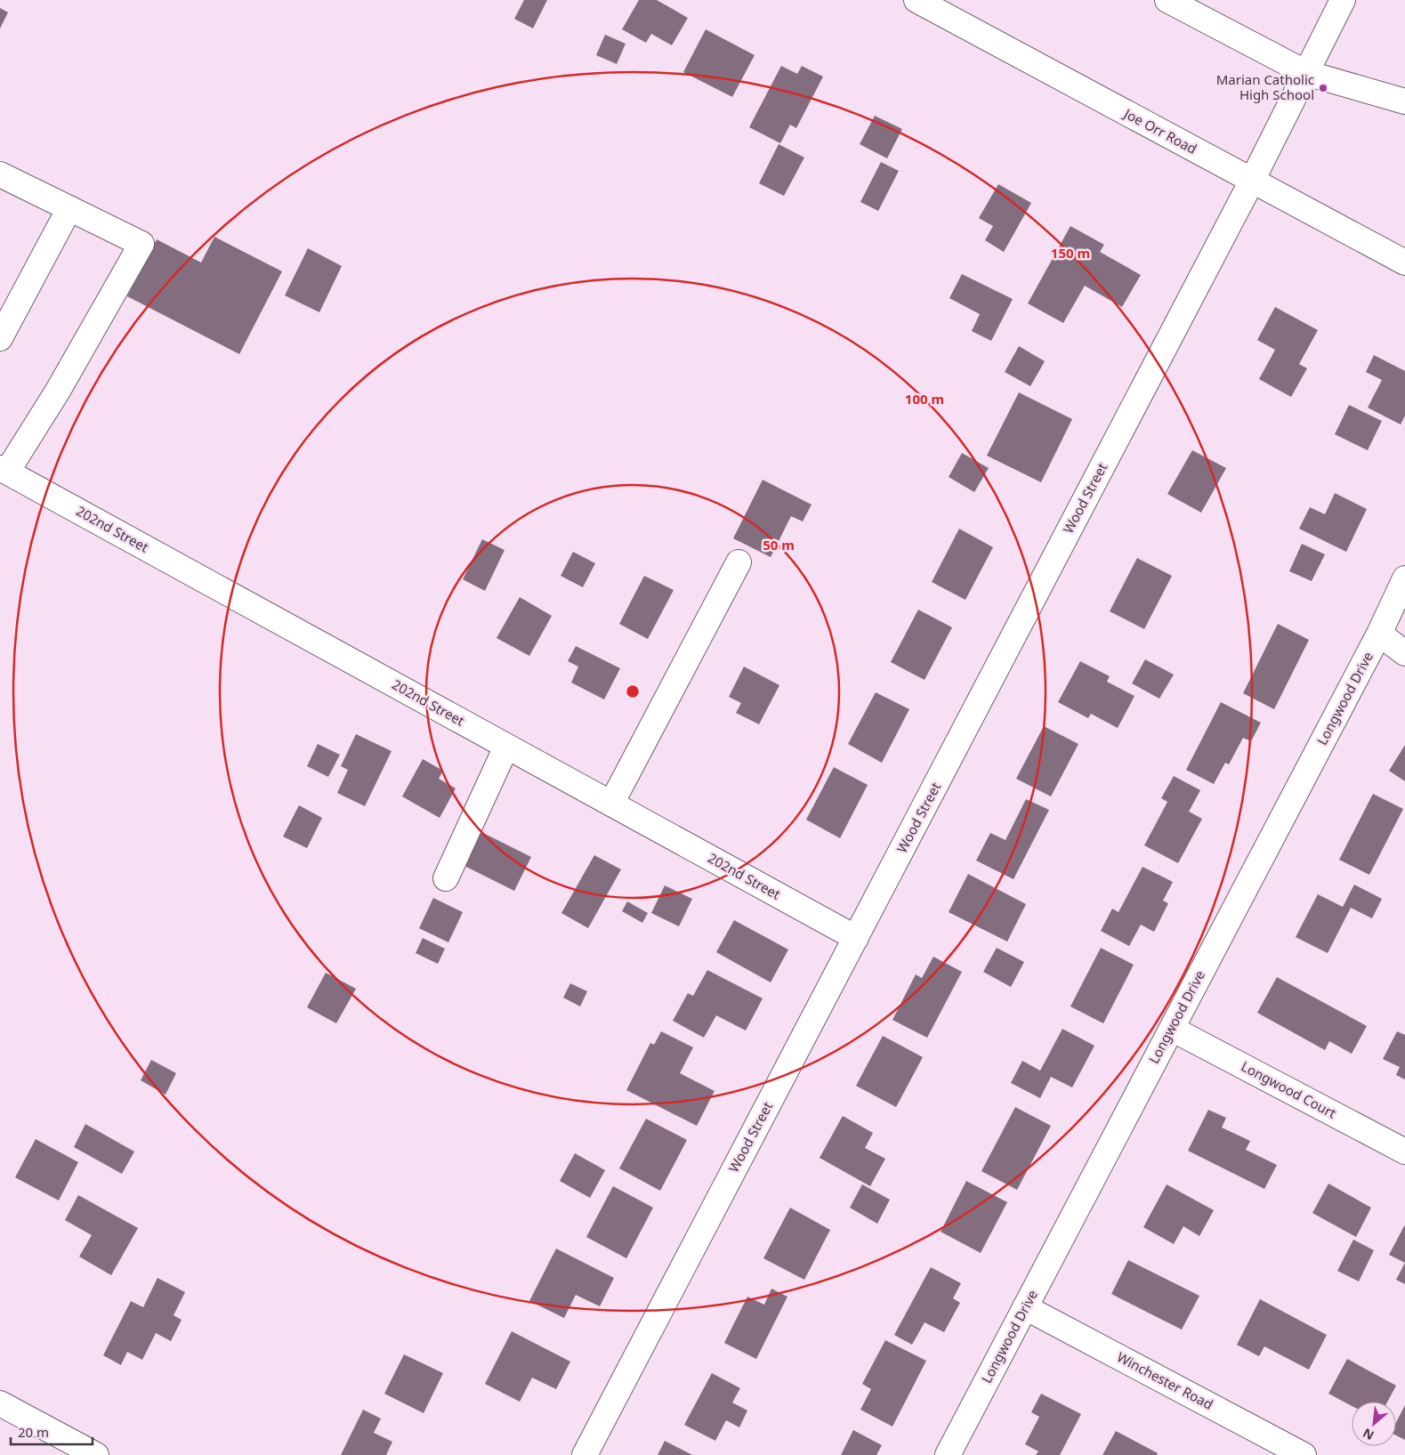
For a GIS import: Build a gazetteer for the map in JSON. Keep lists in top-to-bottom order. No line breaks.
{"streets":{"street":["Joe Orr Road","Wood Street","202nd Street","Longwood Drive","Longwood Court","Winchester Road"]},"crossings":[["Joe Orr Road","Wood Street"],["Wood Street","202nd Street"],["Longwood Drive","Longwood Court"],["Longwood Drive","Winchester Road"]],"places":["Marian Catholic High School"],"scale_bar":"20 m","north":"bottom left","rings":["150 m","100 m","50 m"]}
